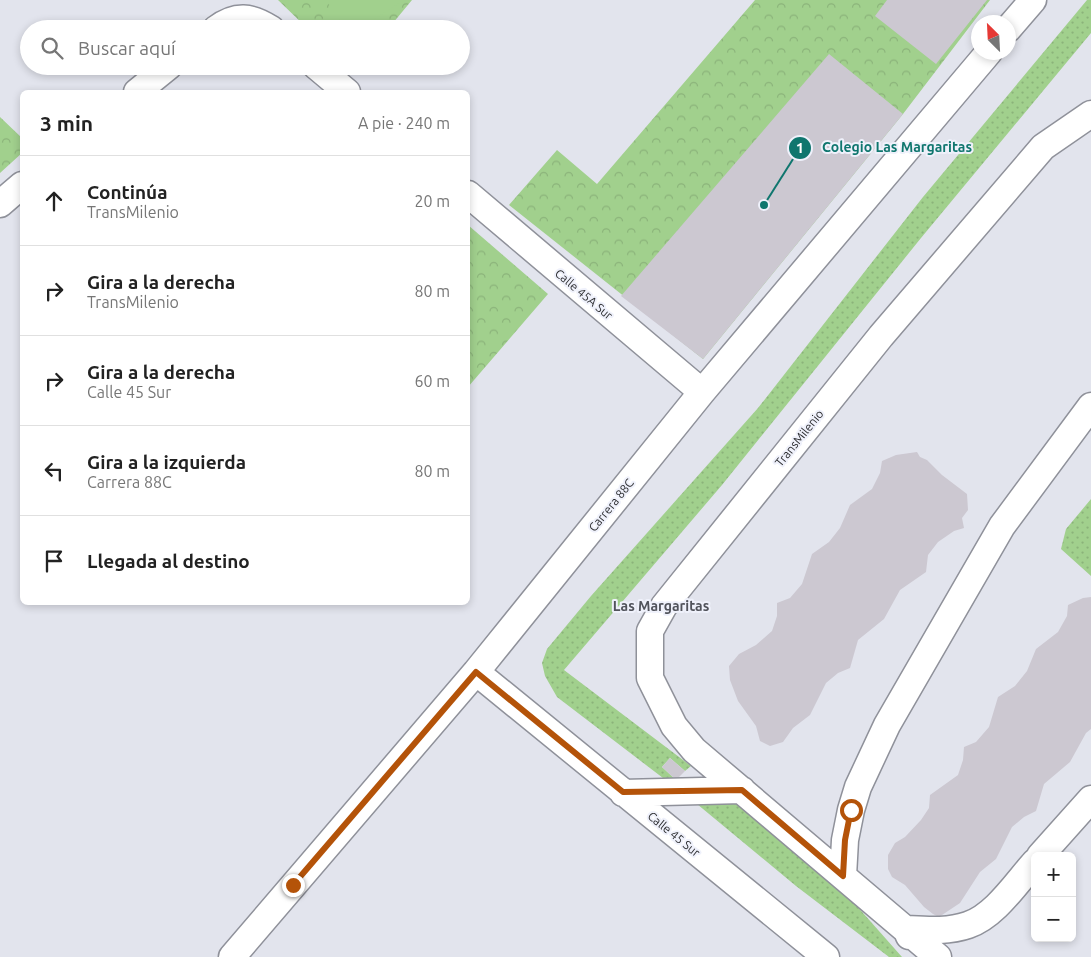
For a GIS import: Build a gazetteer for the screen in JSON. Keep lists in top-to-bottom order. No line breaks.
{"streets":{"street":["Calle 45A Sur","TransMilenio","Carrera 88C","Calle 45 Sur"]},"crossings":[["Calle 45A Sur","Carrera 88C"],["Carrera 88C","Calle 45 Sur"]],"districts":["Las Margaritas"],"places":["Colegio Las Margaritas"],"north":"top left","page":{"search":"Buscar aquí","heading":["3 min","A pie · 240 m"],"list":[["Continúa","TransMilenio","20 m"],["Gira a la derecha","TransMilenio","80 m"],["Gira a la derecha","Calle 45 Sur","60 m"],["Gira a la izquierda","Carrera 88C","80 m"],"Llegada al destino"],"map_buttons":["+","−"]}}
